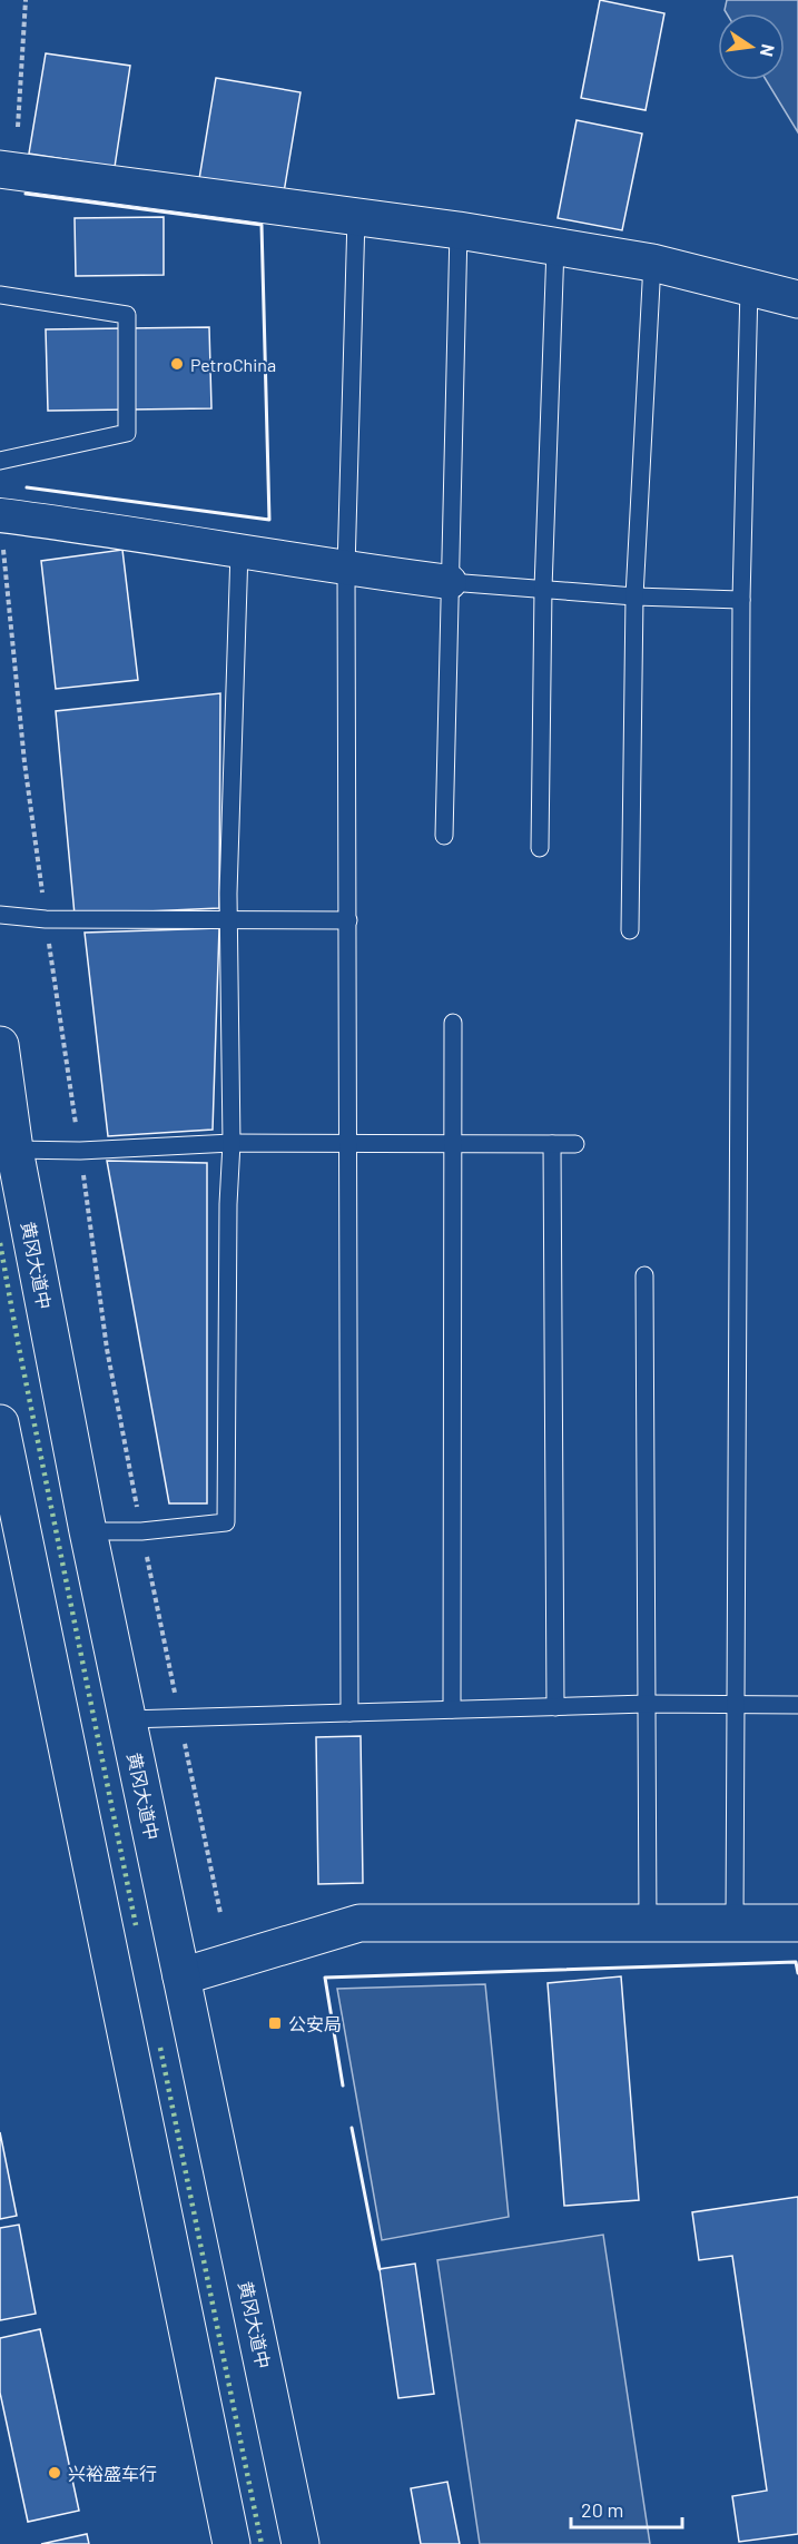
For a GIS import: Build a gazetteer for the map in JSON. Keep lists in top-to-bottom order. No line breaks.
{"streets":{"main road":["黄冈大道中"]},"places":{"other":["PetroChina","兴裕盛车行"],"transit":["公安局"]},"scale_bar":"20 m","north":"right"}
